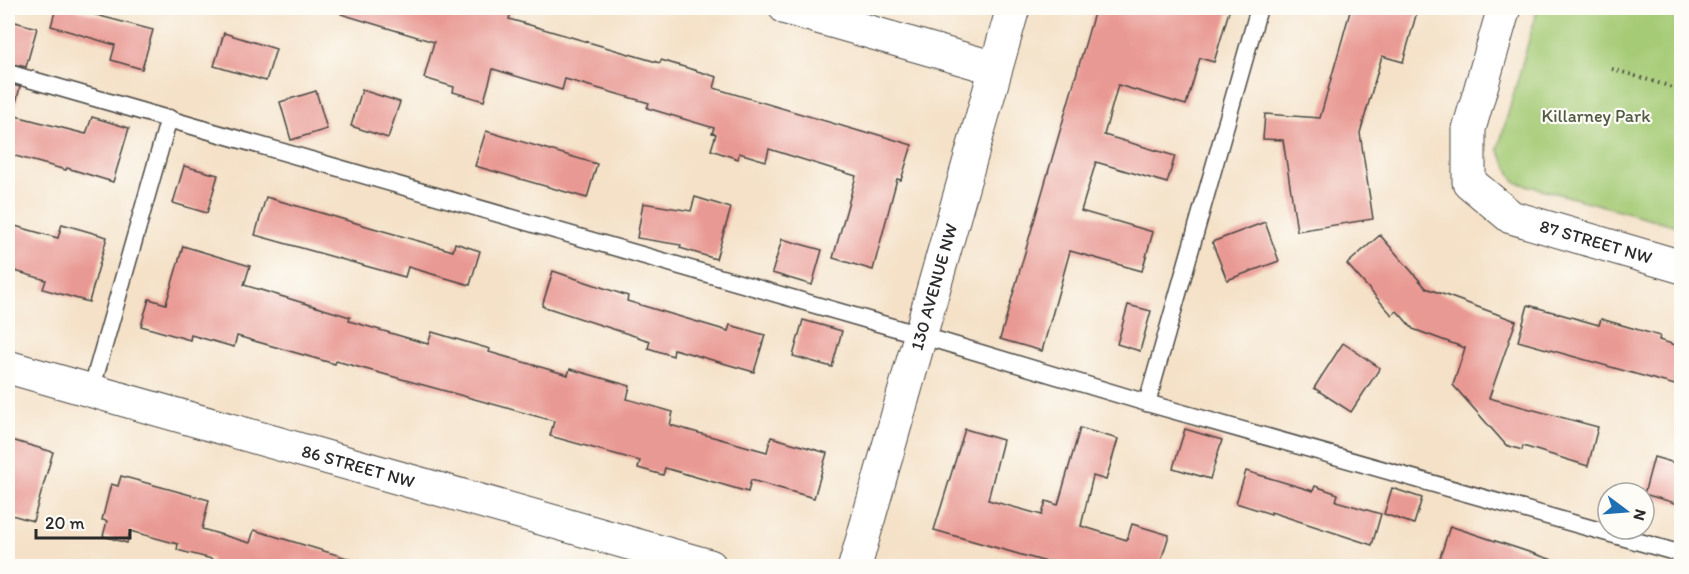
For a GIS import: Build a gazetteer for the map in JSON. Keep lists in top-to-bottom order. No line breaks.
{"streets":{"street":["87 STREET NW","130 AVENUE NW","86 STREET NW"]},"parks":["Killarney Park"],"scale_bar":"20 m","north":"right"}
